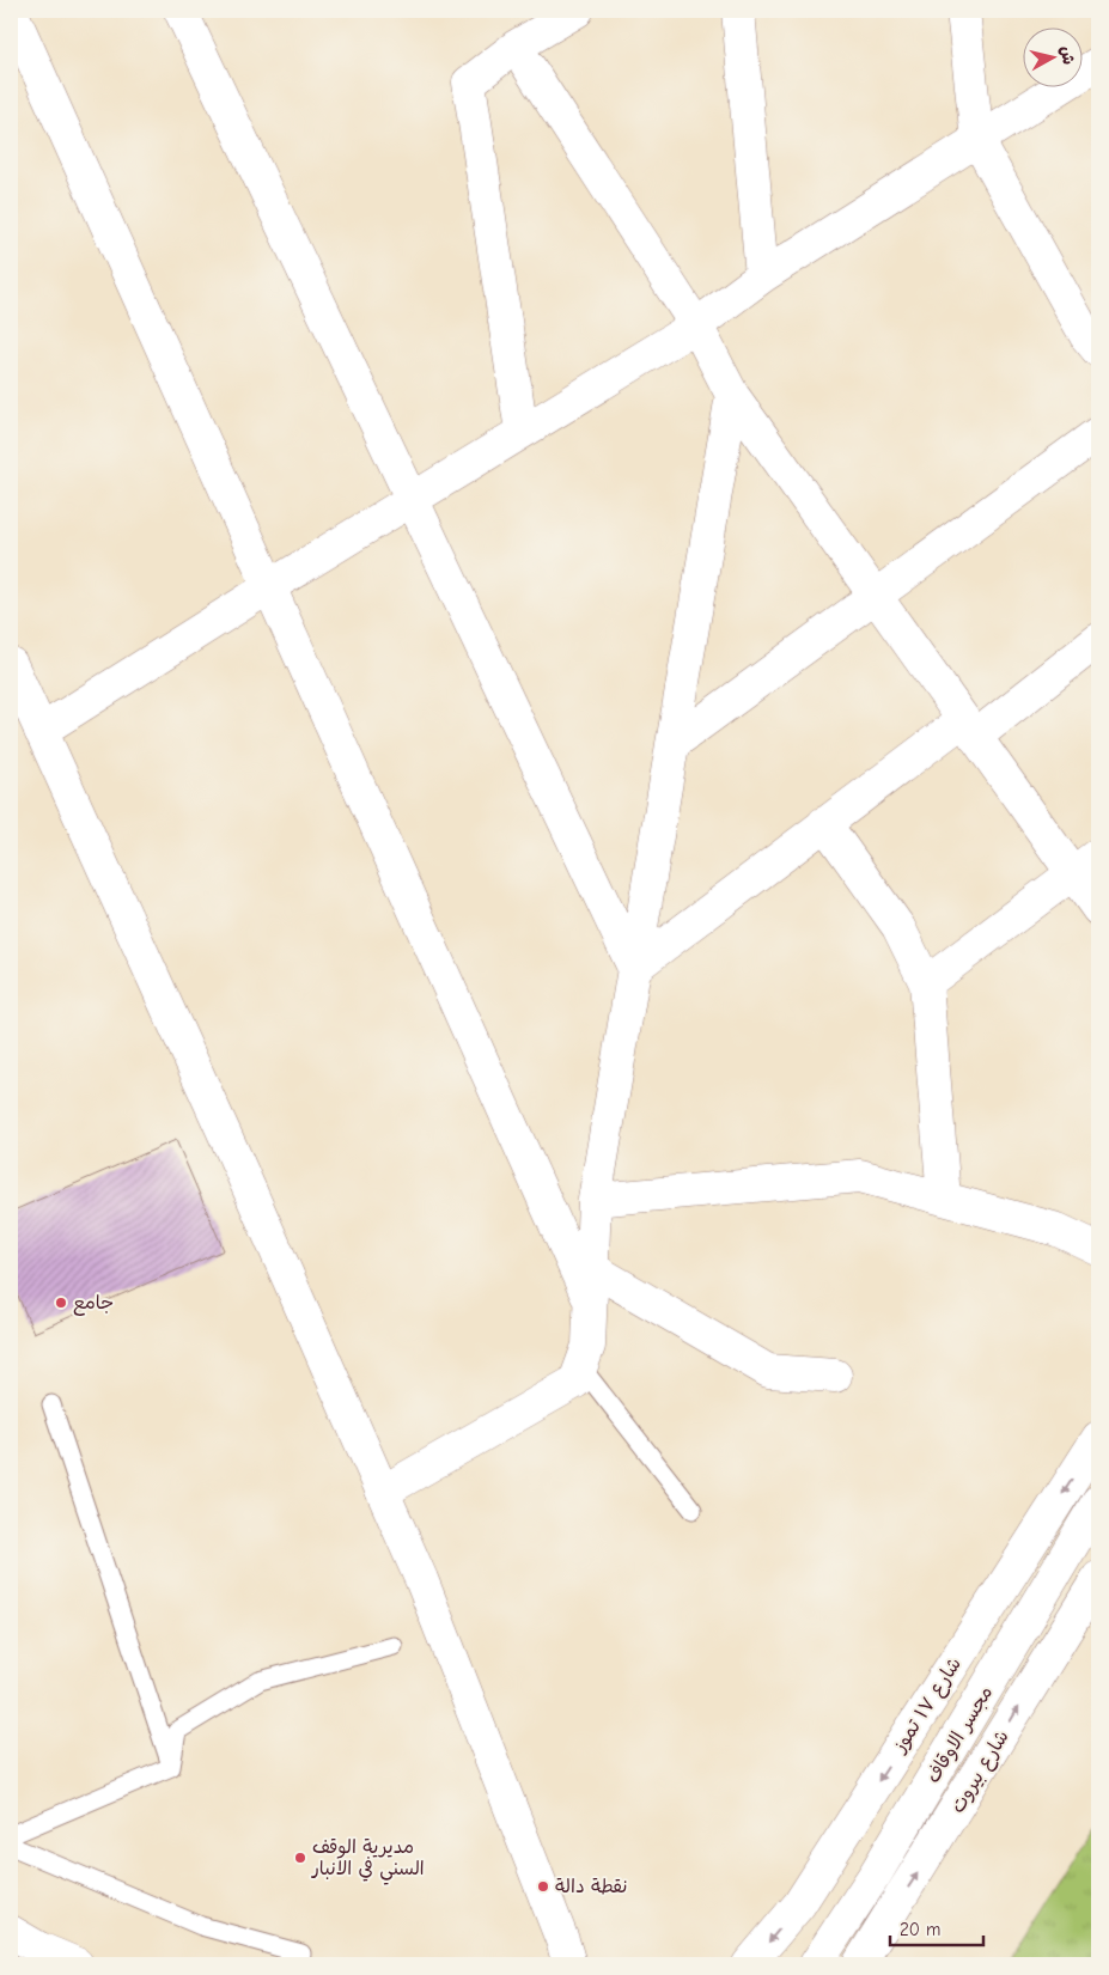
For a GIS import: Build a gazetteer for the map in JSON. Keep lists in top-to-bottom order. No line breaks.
{"streets":{"street":["شارع ١٧ تموز","مجسر الاوقاف","شارع بيروت"]},"one_way":["شارع ١٧ تموز","شارع بيروت"],"places":["جامع","مديرية الوقف السني في الانبار","نقطة دالة"],"scale_bar":"20 m","north":"right"}
